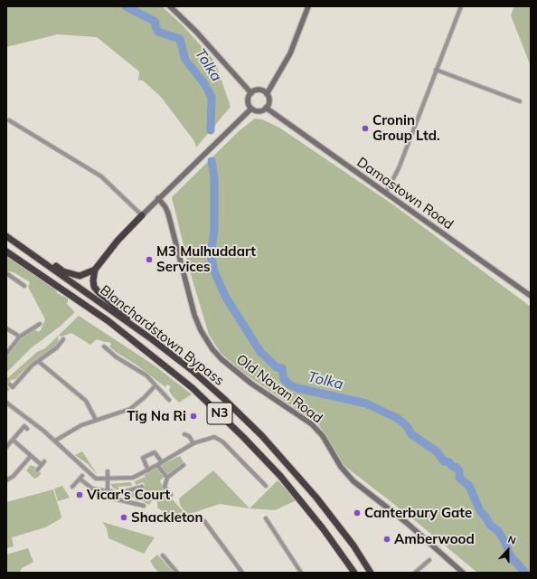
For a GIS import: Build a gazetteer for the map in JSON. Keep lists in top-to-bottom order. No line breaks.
{"streets":{"highway":["Blanchardstown Bypass","N3"],"street":["Damastown Road","Old Navan Road"]},"crossings":[["Blanchardstown Bypass","N3"]],"water":["Tolka"],"places":["Cronin Group Ltd.","M3 Mulhuddart Services","Tig Na Ri","Vicar's Court","Canterbury Gate","Shackleton","Amberwood"],"north":"top"}
